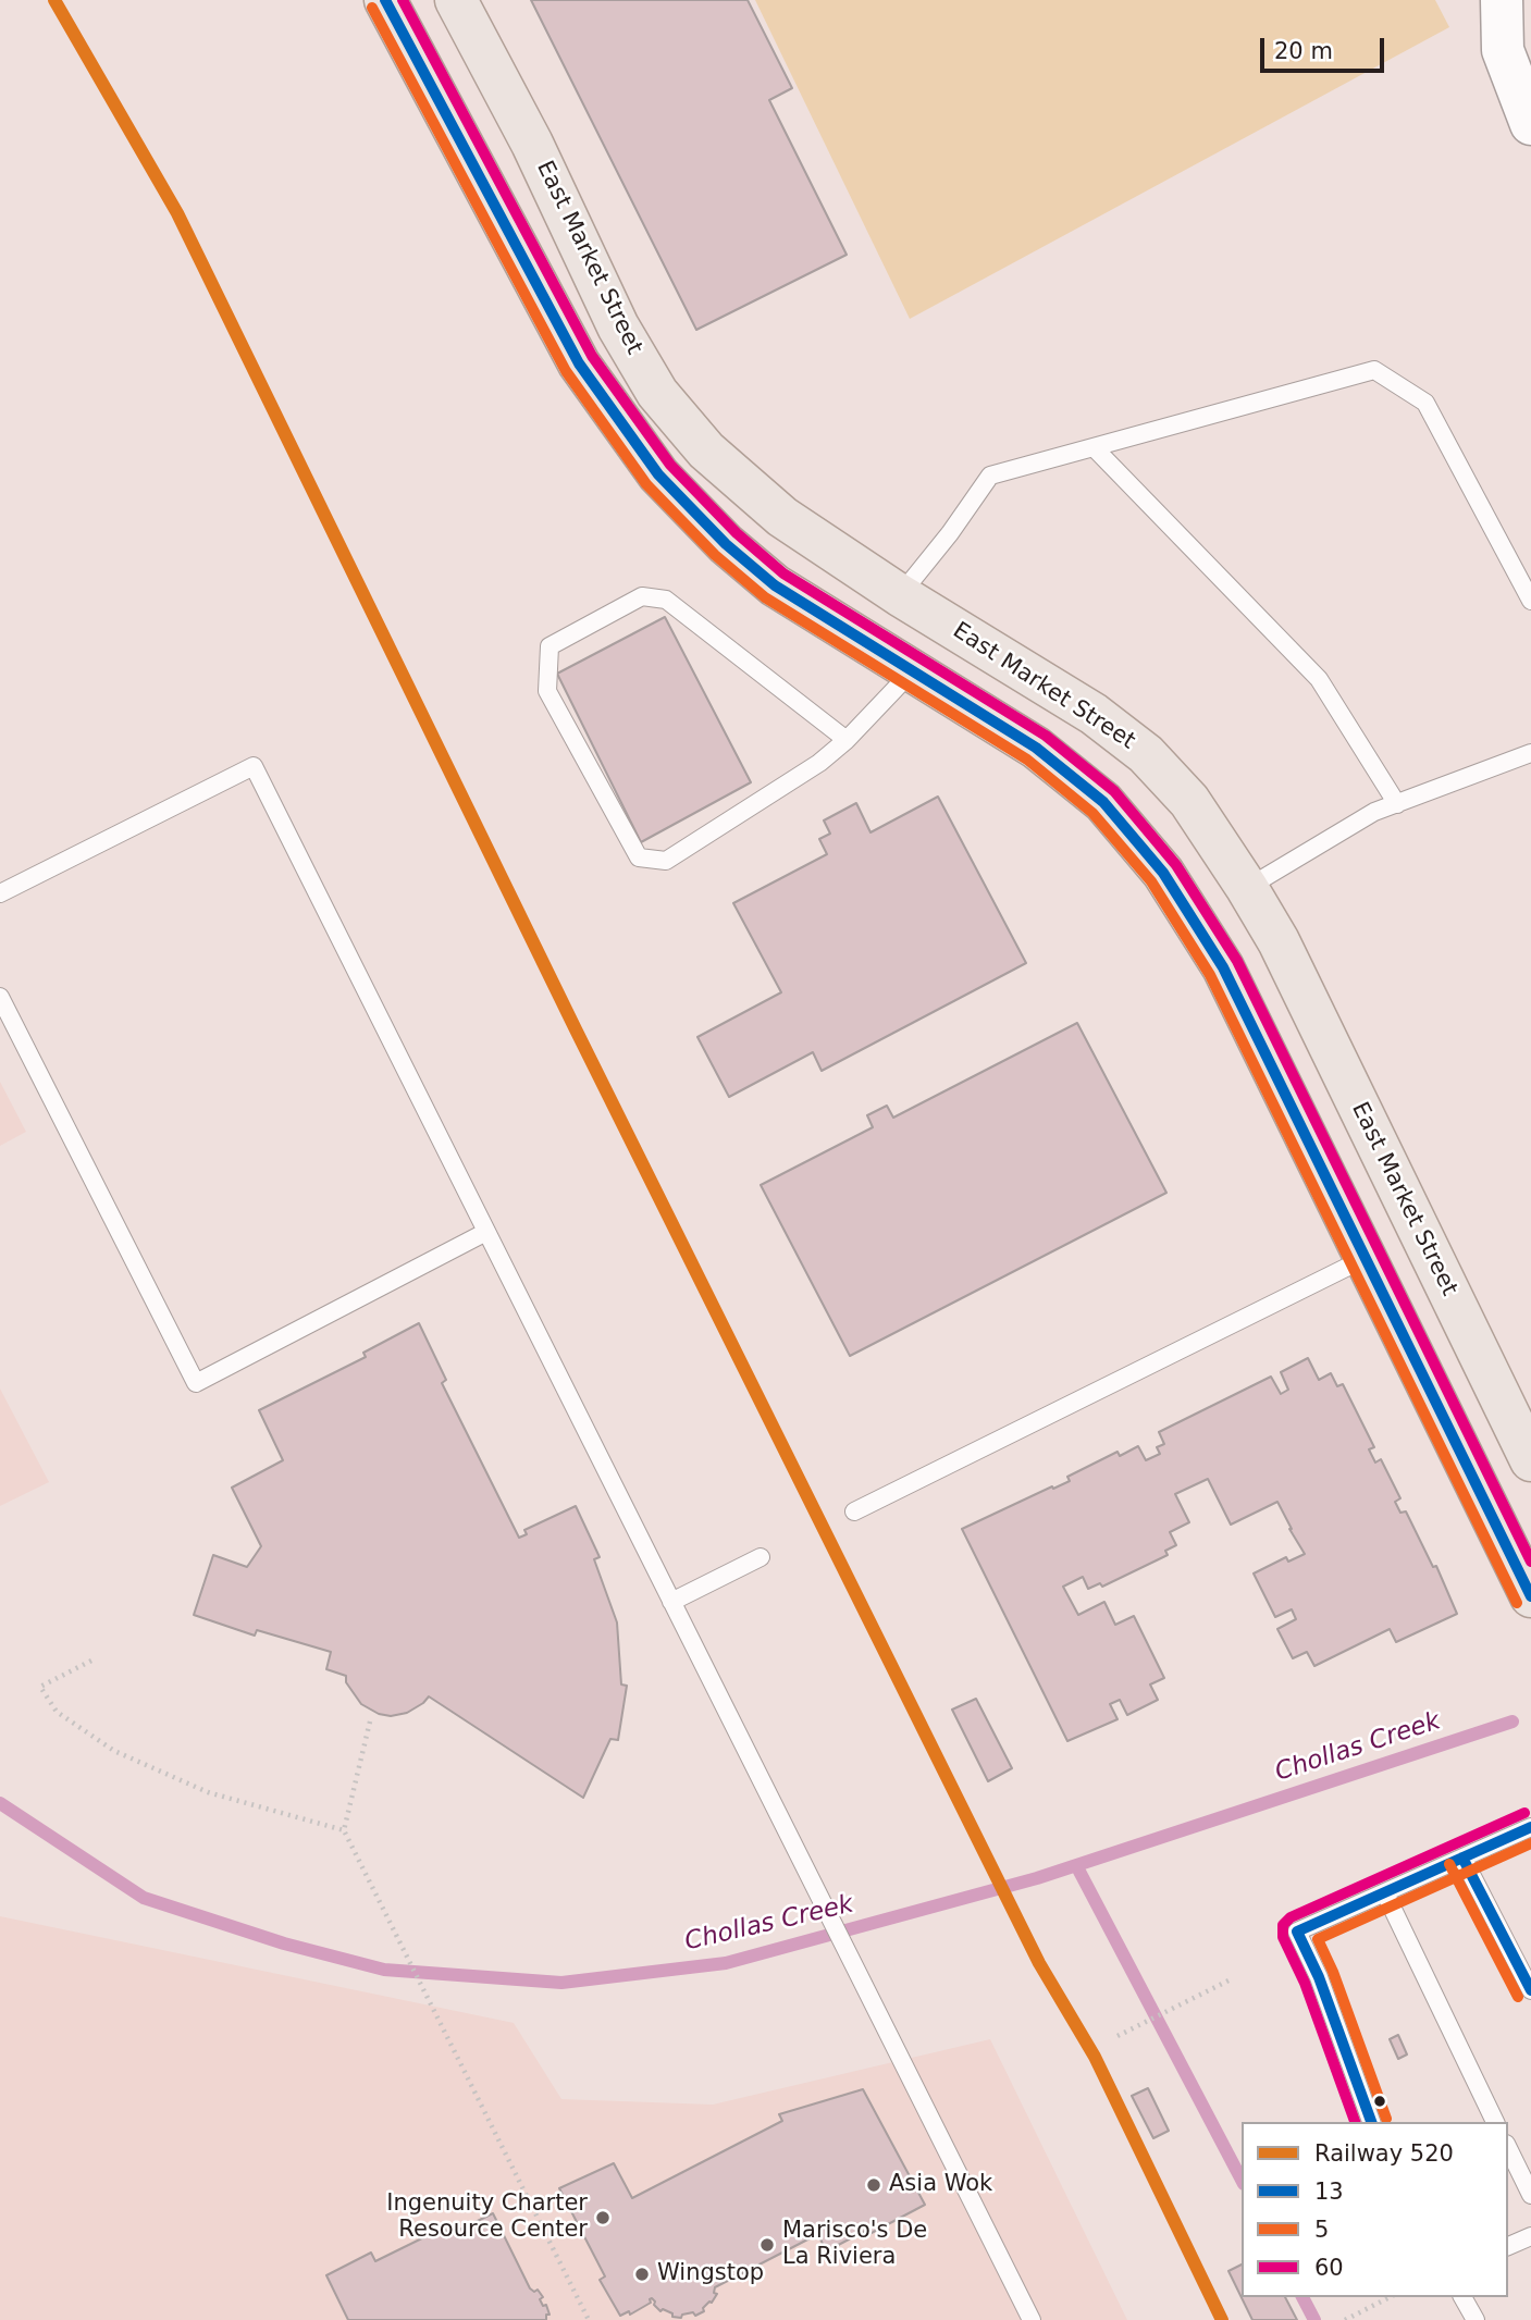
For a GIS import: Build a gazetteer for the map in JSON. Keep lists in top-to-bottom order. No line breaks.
{"streets":{"main road":["East Market Street"]},"water":["Chollas Creek"],"places":["Asia Wok","Ingenuity Charter Resource Center","Marisco's De La Riviera","Wingstop"],"lines":["rail line 520","transit line 13","transit line 60","transit line 5"],"legend":["Railway 520","13","5","60"],"scale_bar":"20 m"}
